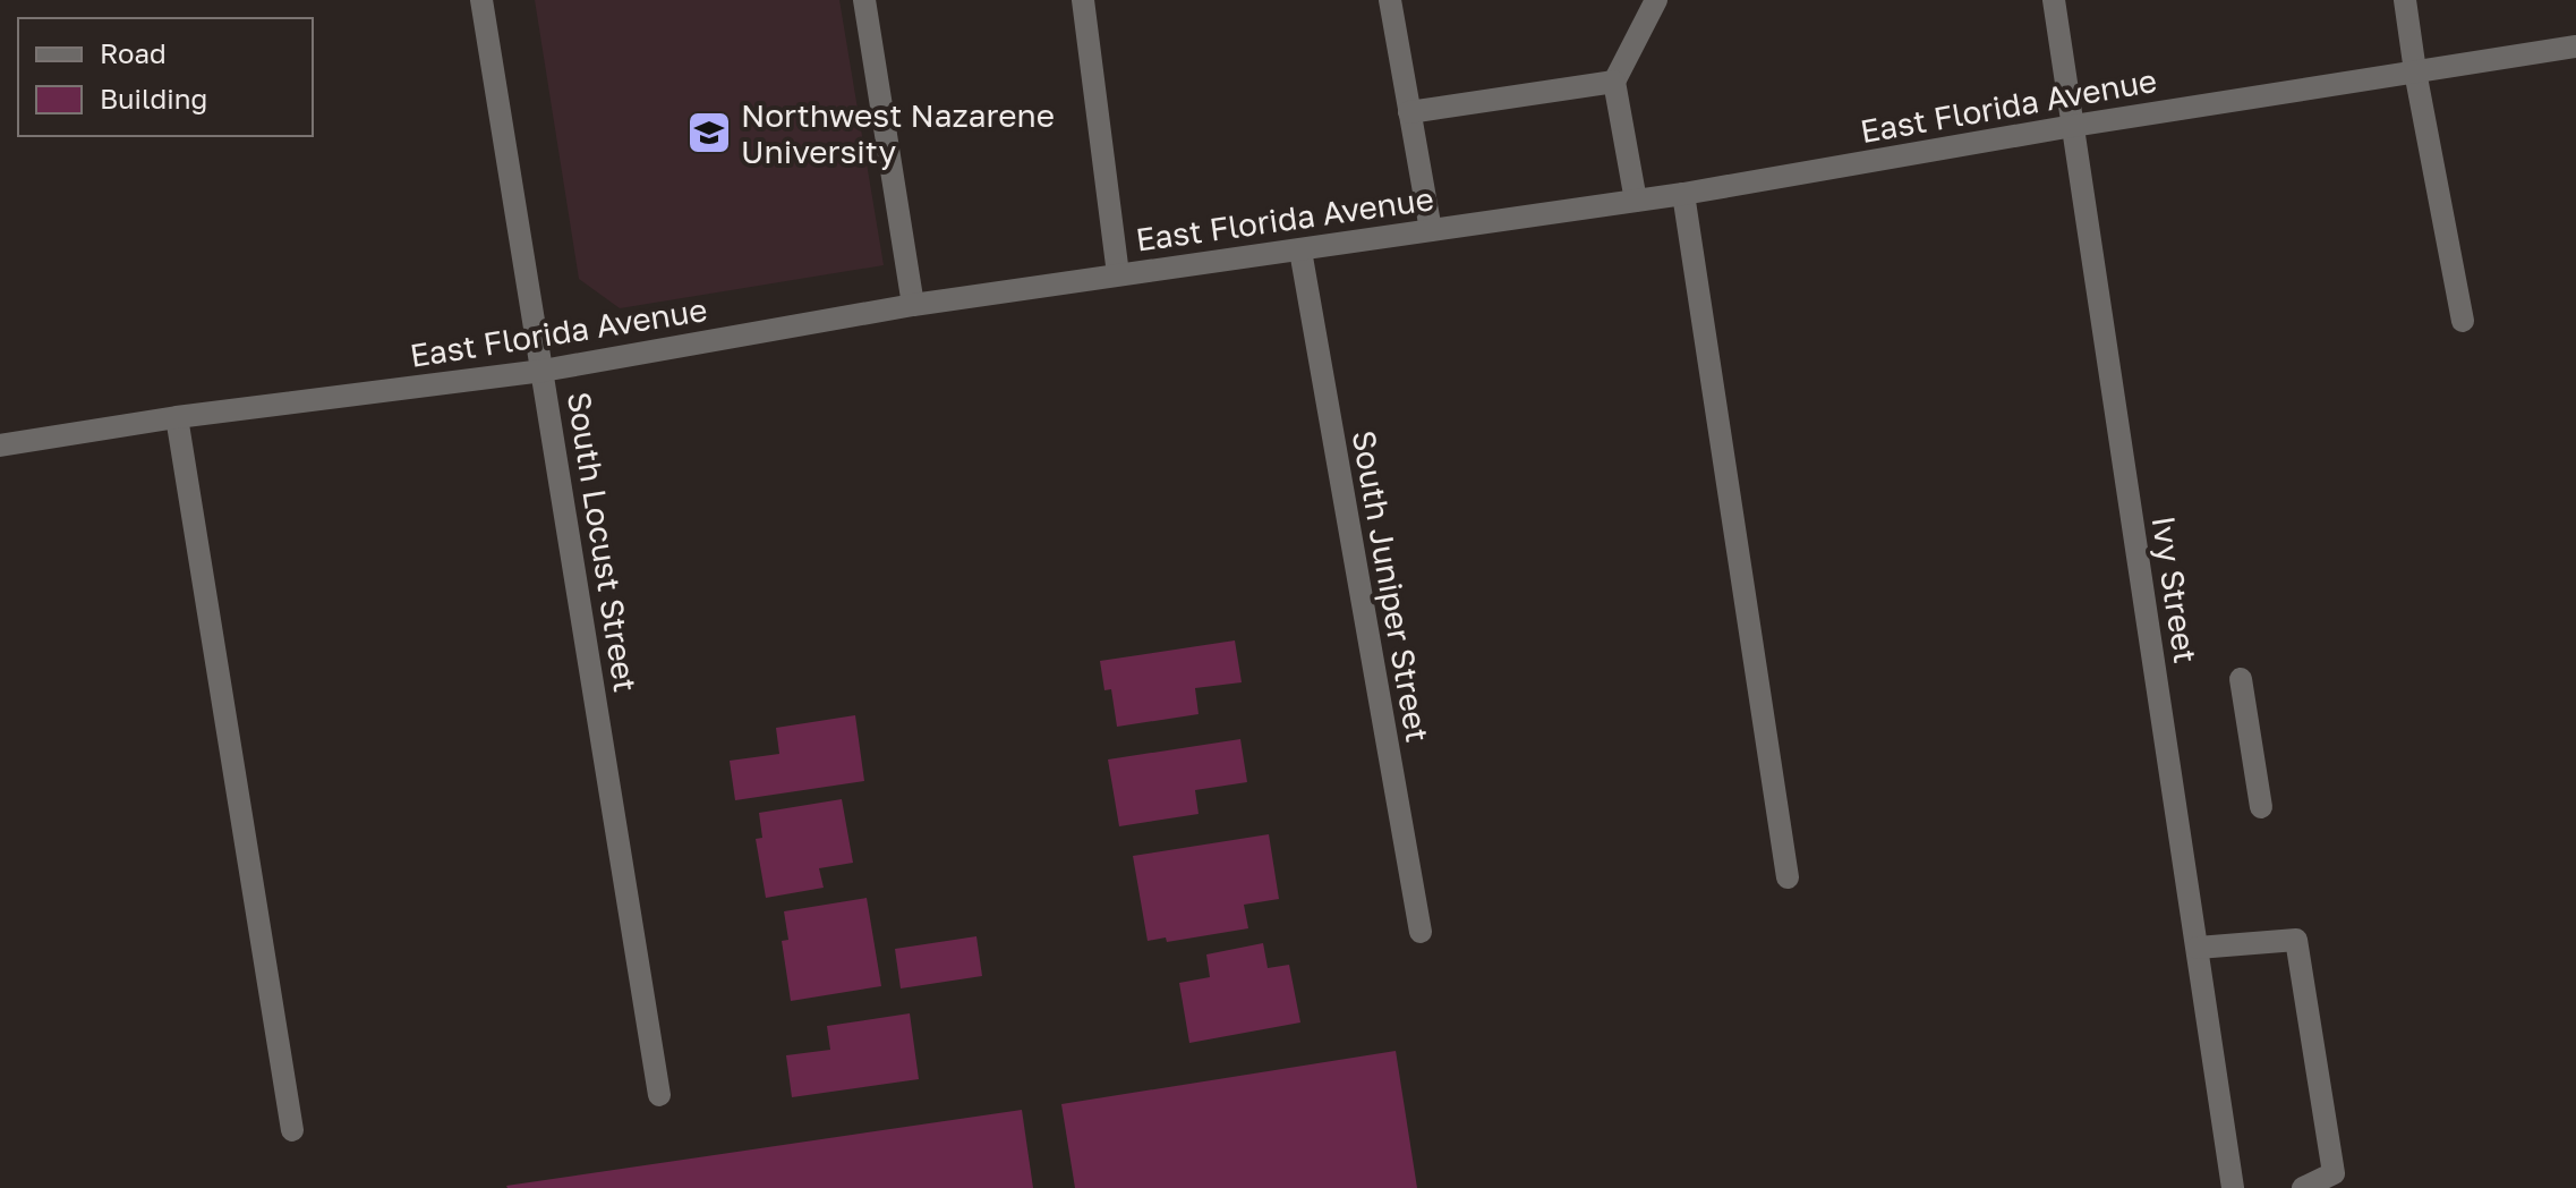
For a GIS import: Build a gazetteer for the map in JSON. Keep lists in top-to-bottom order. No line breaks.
{"streets":{"street":["East Florida Avenue","South Locust Street","South Juniper Street","Ivy Street"]},"crossings":[["East Florida Avenue","South Locust Street"],["East Florida Avenue","South Juniper Street"],["East Florida Avenue","Ivy Street"]],"places":{"school or university":["Northwest Nazarene University"]},"legend":["Road","Building"]}
